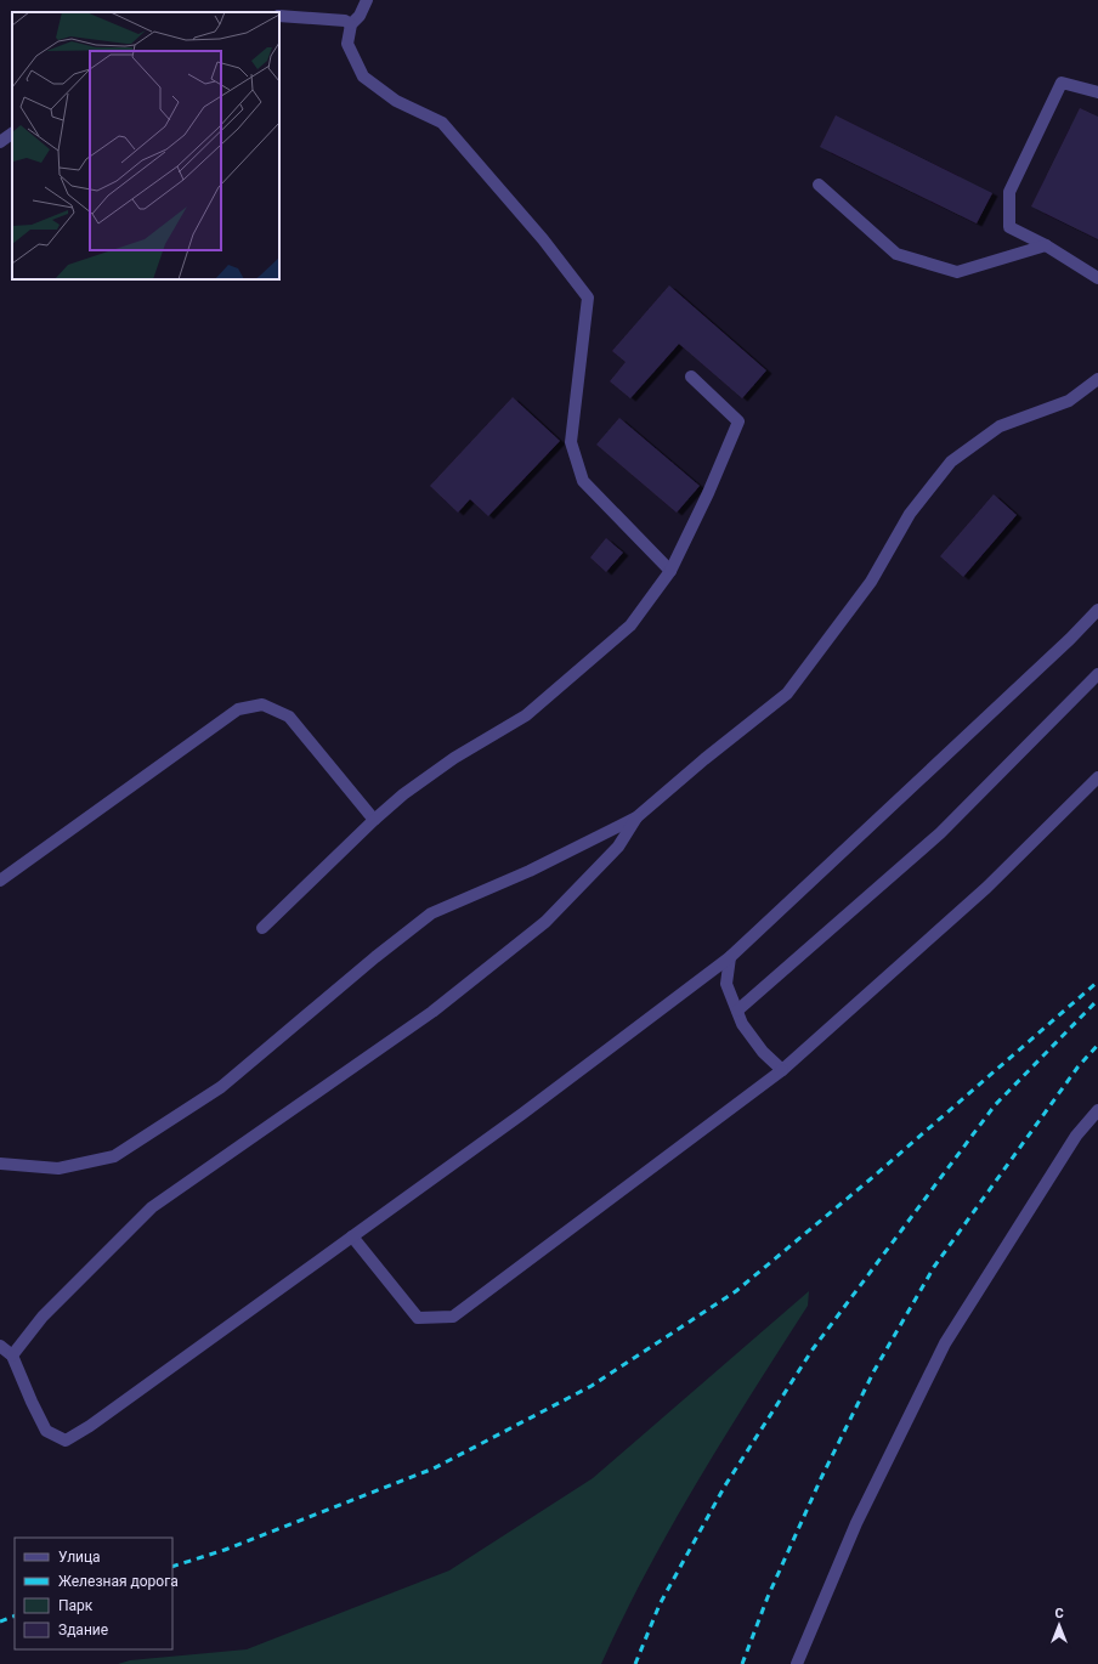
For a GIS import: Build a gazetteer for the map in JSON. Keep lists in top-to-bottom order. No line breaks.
{"legend":["Улица","Железная дорога","Парк","Здание"],"north":"top"}
